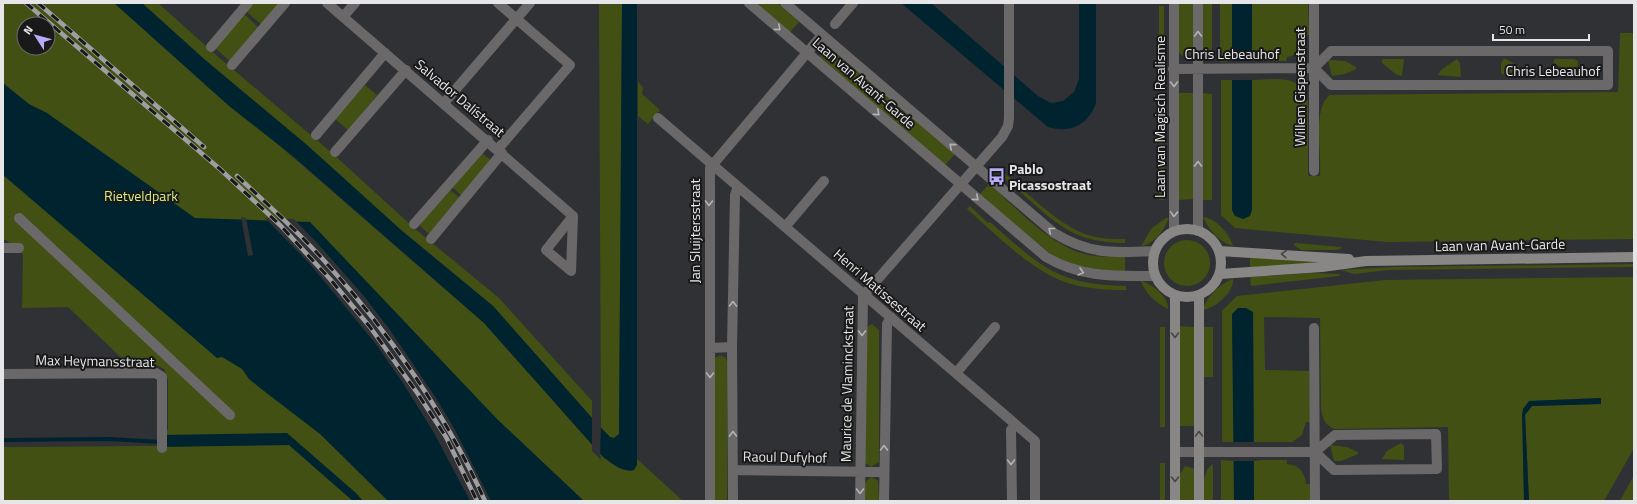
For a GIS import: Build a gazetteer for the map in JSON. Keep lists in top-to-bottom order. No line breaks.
{"streets":{"main road":["Laan van Avant-Garde"],"street":["Chris Lebeauhof","Willem Gispenstraat","Salvador Dalístraat","Laan van Magisch Realisme","Jan Sluijtersstraat","Henri Matissestraat","Max Heymansstraat","Maurice de Vlaminckstraat","Raoul Dufyhof"]},"crossings":[["Chris Lebeauhof","Willem Gispenstraat"],["Chris Lebeauhof","Laan van Magisch Realisme"],["Laan van Avant-Garde","Laan van Magisch Realisme"],["Laan van Avant-Garde","Jan Sluijtersstraat"],["Laan van Avant-Garde","Maurice de Vlaminckstraat"],["Jan Sluijtersstraat","Henri Matissestraat"],["Henri Matissestraat","Maurice de Vlaminckstraat"],["Maurice de Vlaminckstraat","Raoul Dufyhof"]],"parks":["Rietveldpark"],"places":{"bus stop":["Pablo Picassostraat"]},"scale_bar":"50 m","north":"top left"}
